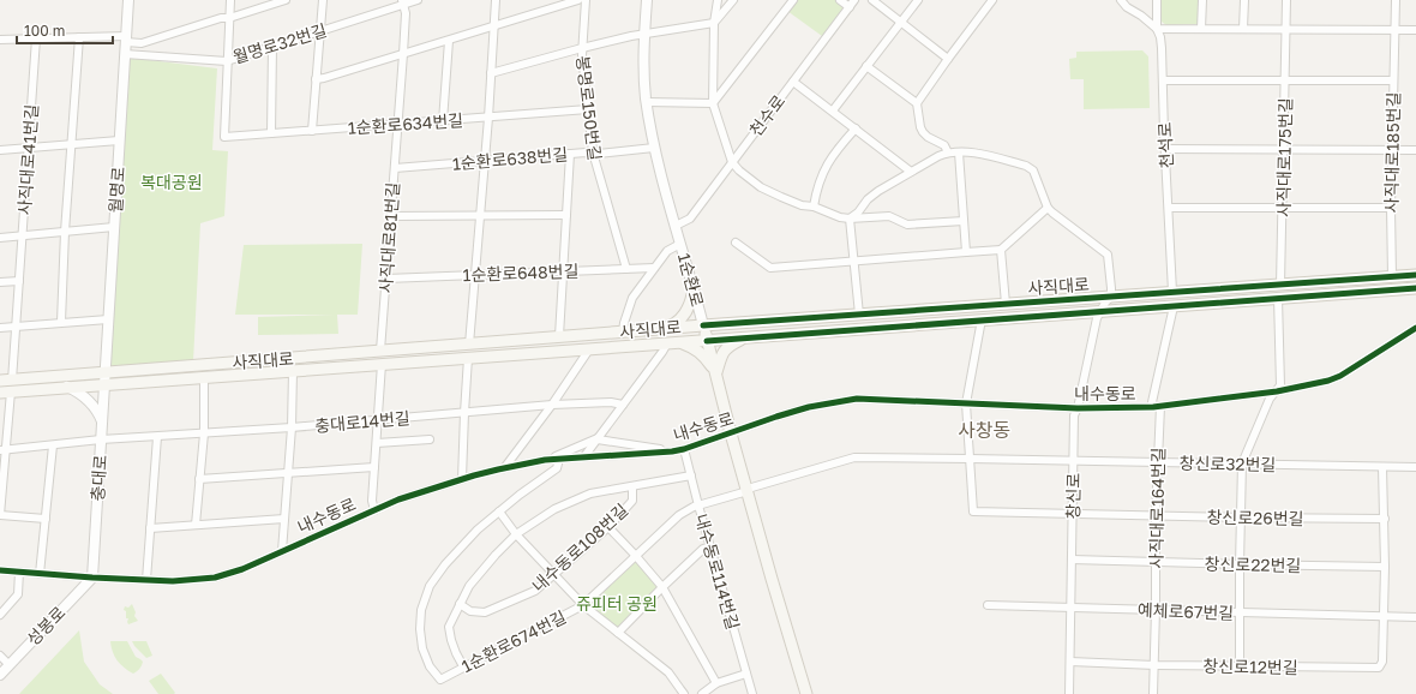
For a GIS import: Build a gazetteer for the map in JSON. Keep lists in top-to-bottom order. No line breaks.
{"streets":{"main road":["1순환로","사직대로"],"street":["월명로32번길","봉명로150번길","천수로","1순환로634번길","천석로","사직대로185번길","사직대로175번길","1순환로638번길","사직대로41번길","월명로","사직대로81번길","1순환로648번길","내수동로","충대로14번길","창신로32번길","충대로","창신로","사직대로164번길","창신로26번길","내수동로108번길","창신로22번길","내수동로114번길","예체로67번길","성봉로","1순환로674번길","창신로12번길"]},"crossings":[["월명로32번길","1순환로634번길"],["월명로32번길","월명로"],["월명로32번길","사직대로81번길"],["봉명로150번길","1순환로634번길"],["봉명로150번길","1순환로638번길"],["봉명로150번길","1순환로648번길"],["천수로","1순환로"],["1순환로634번길","사직대로81번길"],["천석로","사직대로"],["사직대로185번길","사직대로"],["사직대로175번길","사직대로"],["1순환로638번길","사직대로81번길"],["1순환로638번길","1순환로"],["사직대로41번길","사직대로"],["사직대로41번길","충대로14번길"],["월명로","사직대로"],["월명로","충대로"],["사직대로81번길","1순환로648번길"],["사직대로81번길","사직대로"],["1순환로","사직대로"],["1순환로","내수동로"],["1순환로","1순환로674번길"],["사직대로","충대로"],["사직대로","창신로"],["사직대로","사직대로164번길"],["내수동로","충대로"],["내수동로","창신로"],["내수동로","사직대로164번길"],["내수동로","내수동로114번길"],["내수동로","성봉로"],["충대로14번길","충대로"],["창신로32번길","창신로"],["창신로32번길","사직대로164번길"],["창신로32번길","창신로26번길"],["창신로32번길","1순환로674번길"],["충대로","성봉로"],["창신로","창신로26번길"],["창신로","창신로22번길"],["창신로","예체로67번길"],["창신로","창신로12번길"],["사직대로164번길","창신로26번길"],["사직대로164번길","창신로22번길"],["사직대로164번길","예체로67번길"],["사직대로164번길","창신로12번길"],["창신로26번길","1순환로674번길"],["내수동로114번길","1순환로674번길"],["예체로67번길","창신로12번길"]],"districts":["사창동"],"parks":["복대공원","쥬피터 공원"],"scale_bar":"100 m"}
